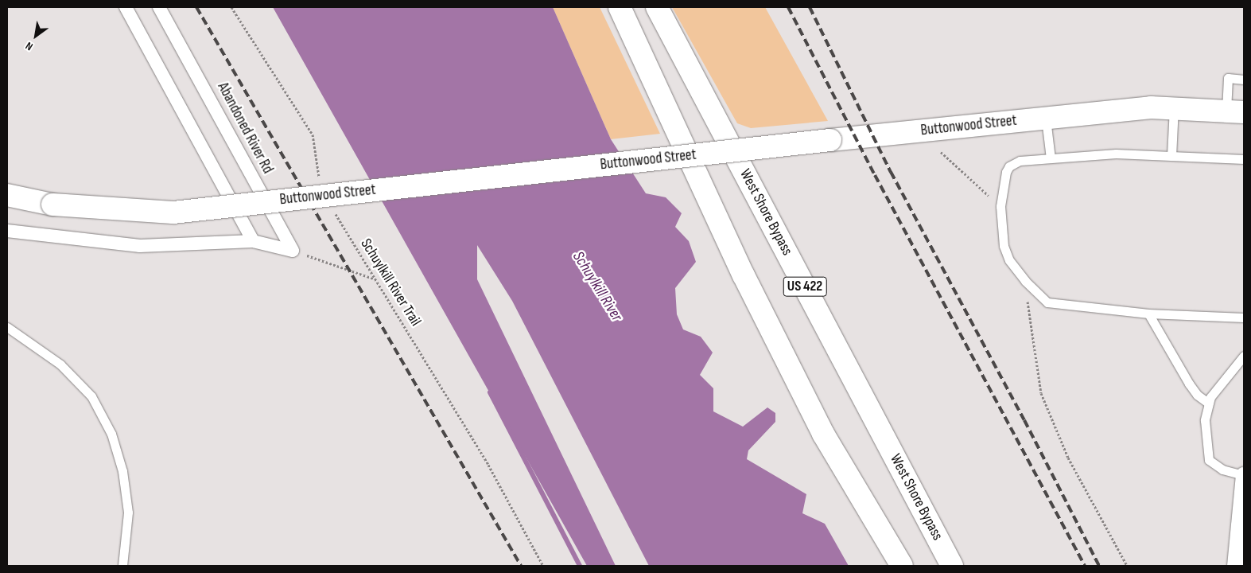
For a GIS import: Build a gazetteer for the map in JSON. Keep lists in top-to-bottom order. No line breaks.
{"streets":{"main road":["Buttonwood Street","West Shore Bypass","US 422"],"street":["Abandoned River Rd"],"path":["Schuylkill River Trail"]},"water":["Schuylkill River"],"north":"bottom left"}
